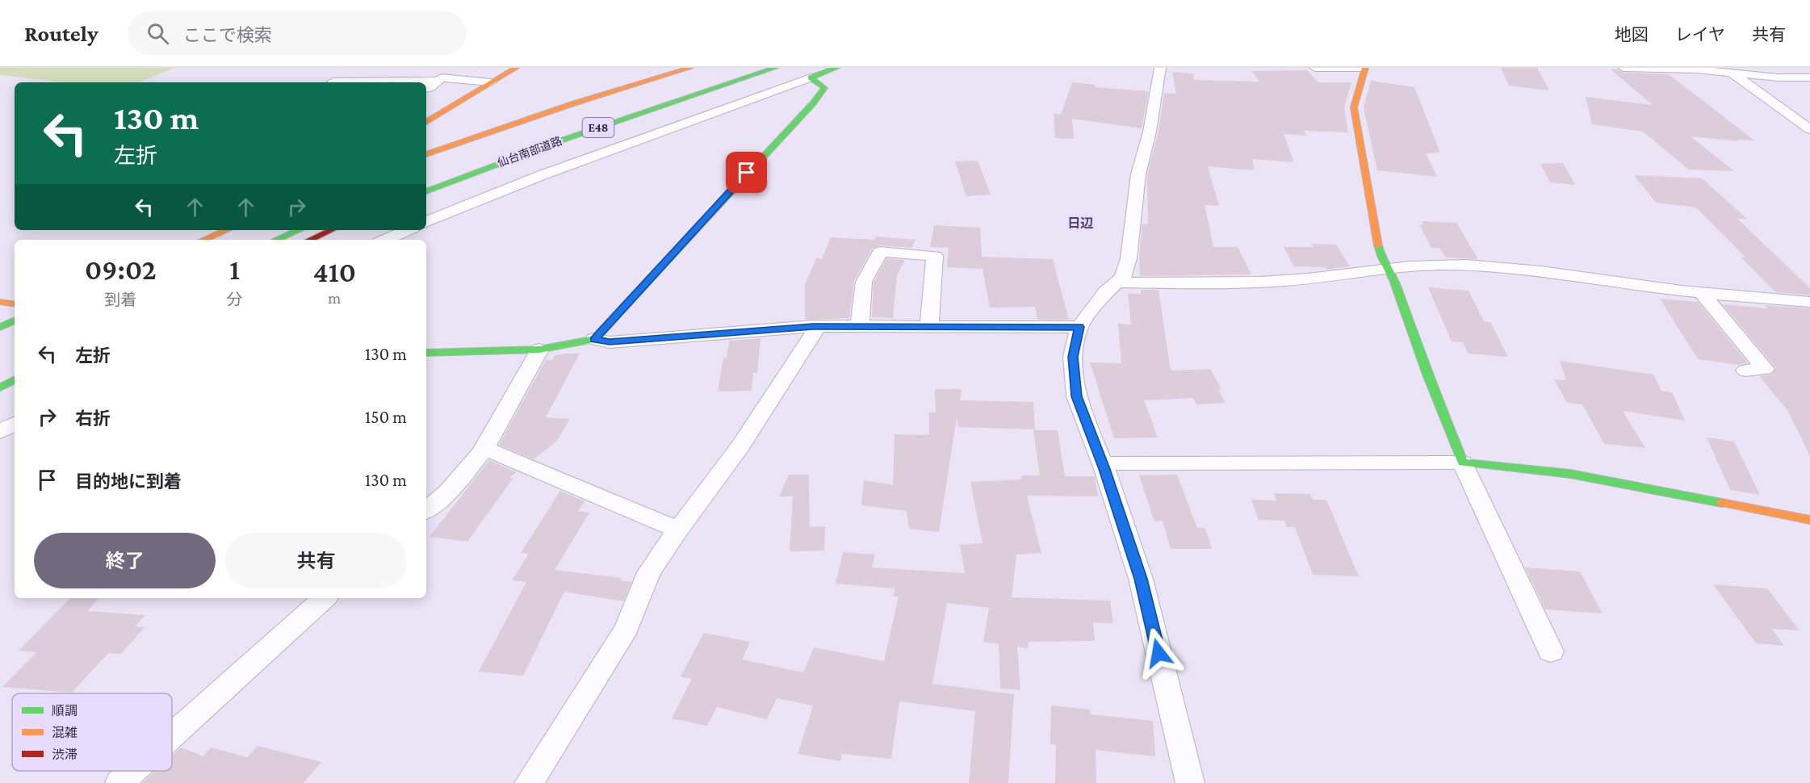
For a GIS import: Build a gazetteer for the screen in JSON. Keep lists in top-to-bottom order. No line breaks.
{"streets":{"main road":["E48","仙台南部道路"]},"districts":["日辺"],"legend":["順調","混雑","渋滞"],"page":{"header":"Routely","search":"ここで検索","nav":["地図","レイヤ","共有"],"turn":["130 m","左折"],"eta":["09:02","到着","1","分","410","m"],"list":[{"name":"左折","value":"130 m"},{"name":"右折","value":"150 m"},{"name":"目的地に到着","value":"130 m"}],"buttons":["終了","共有"]}}
